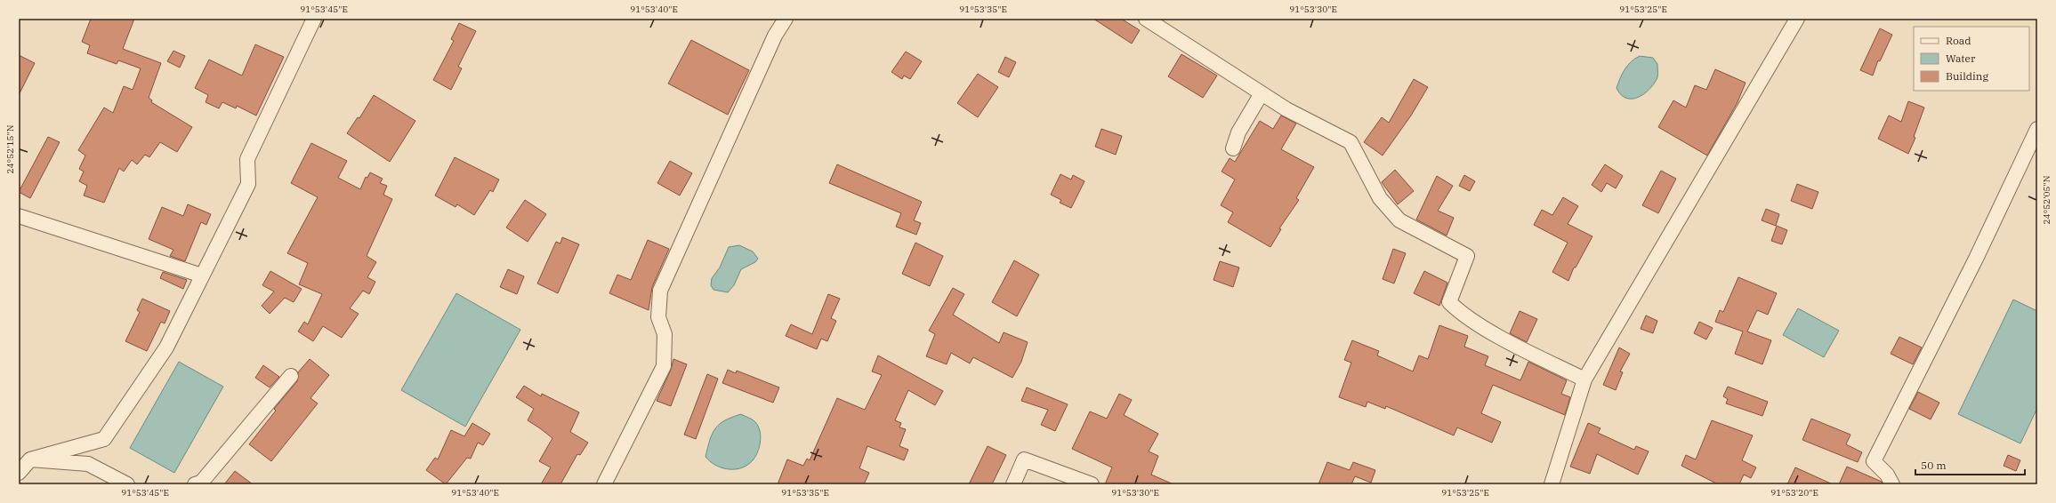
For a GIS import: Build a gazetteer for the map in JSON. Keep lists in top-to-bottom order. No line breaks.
{"legend":["Road","Water","Building"],"scale_bar":"50 m","coordinates":["91°53'45\"E","91°53'40\"E","91°53'35\"E","91°53'30\"E","91°53'25\"E","24°52'15\"N","24°52'05\"N","91°53'20\"E"]}
